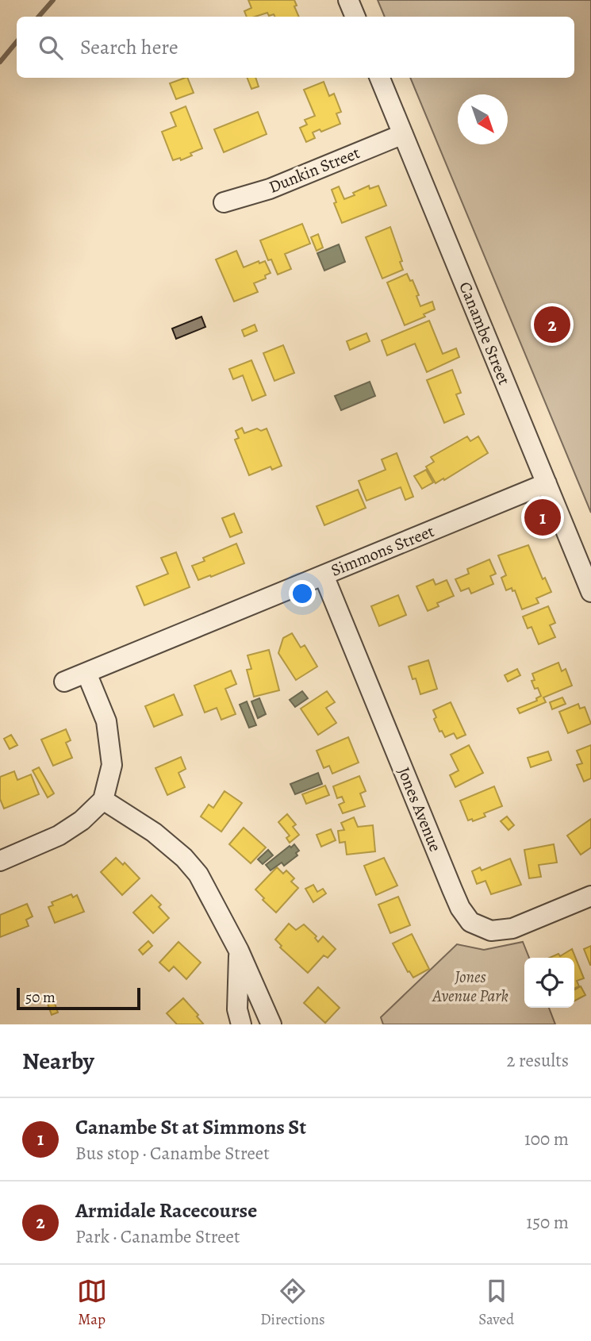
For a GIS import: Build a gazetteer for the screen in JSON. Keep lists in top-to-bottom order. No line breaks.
{"streets":{"street":["Dunkin Street","Canambe Street","Simmons Street","Jones Avenue"]},"crossings":[["Dunkin Street","Canambe Street"],["Canambe Street","Simmons Street"],["Simmons Street","Jones Avenue"]],"parks":["Jones Avenue Park"],"scale_bar":"50 m","north":"bottom right","page":{"search":"Search here","pins":["2","1"],"scale":"50 m","heading":["Nearby","2 results"],"list":[{"mark":"1","name":"Canambe St at Simmons St","note":"Bus stop · Canambe Street","value":"100 m"},{"mark":"2","name":"Armidale Racecourse","note":"Park · Canambe Street","value":"150 m"}],"nav":["Map","Directions","Saved"]}}
